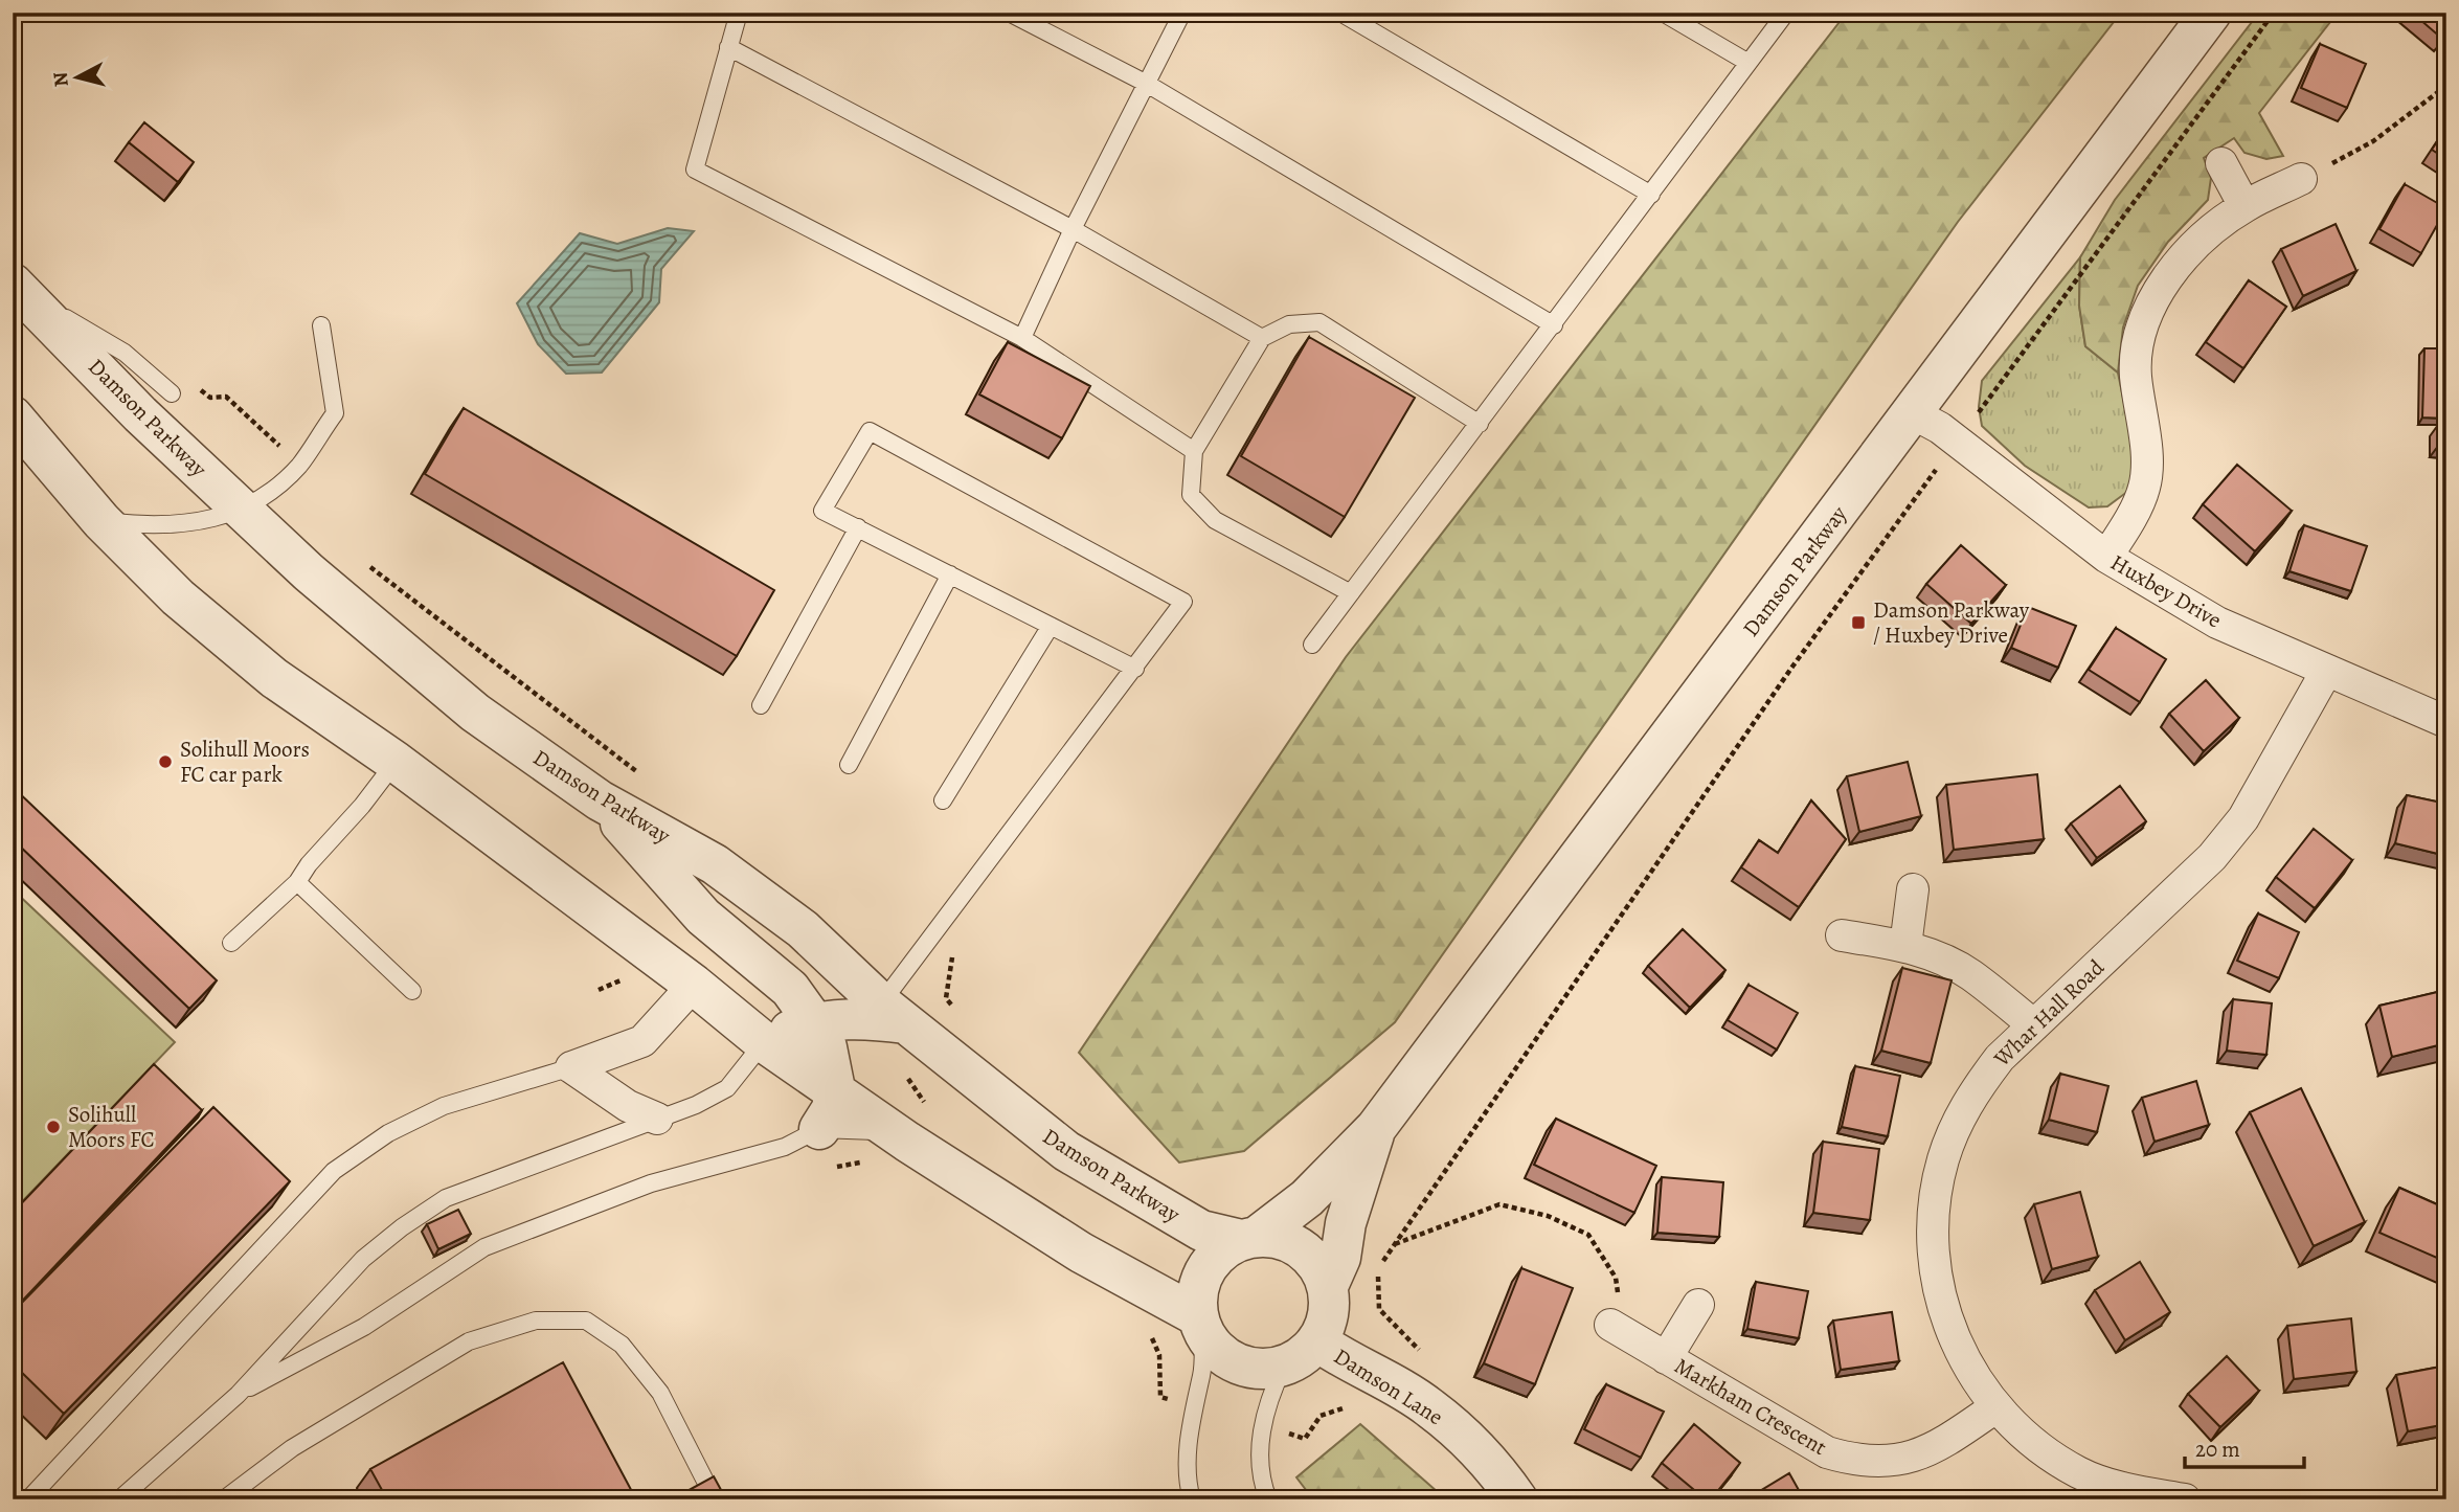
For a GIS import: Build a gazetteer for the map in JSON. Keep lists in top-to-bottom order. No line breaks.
{"streets":{"street":["Damson Parkway","Huxbey Drive","Whar Hall Road","Damson Lane","Markham Crescent"]},"crossings":[["Damson Parkway","Huxbey Drive"],["Damson Parkway","Damson Lane"],["Huxbey Drive","Whar Hall Road"],["Whar Hall Road","Markham Crescent"]],"places":{"transit":["Damson Parkway / Huxbey Drive"],"other":["Solihull Moors FC car park","Solihull Moors FC"]},"scale_bar":"20 m","north":"left"}
